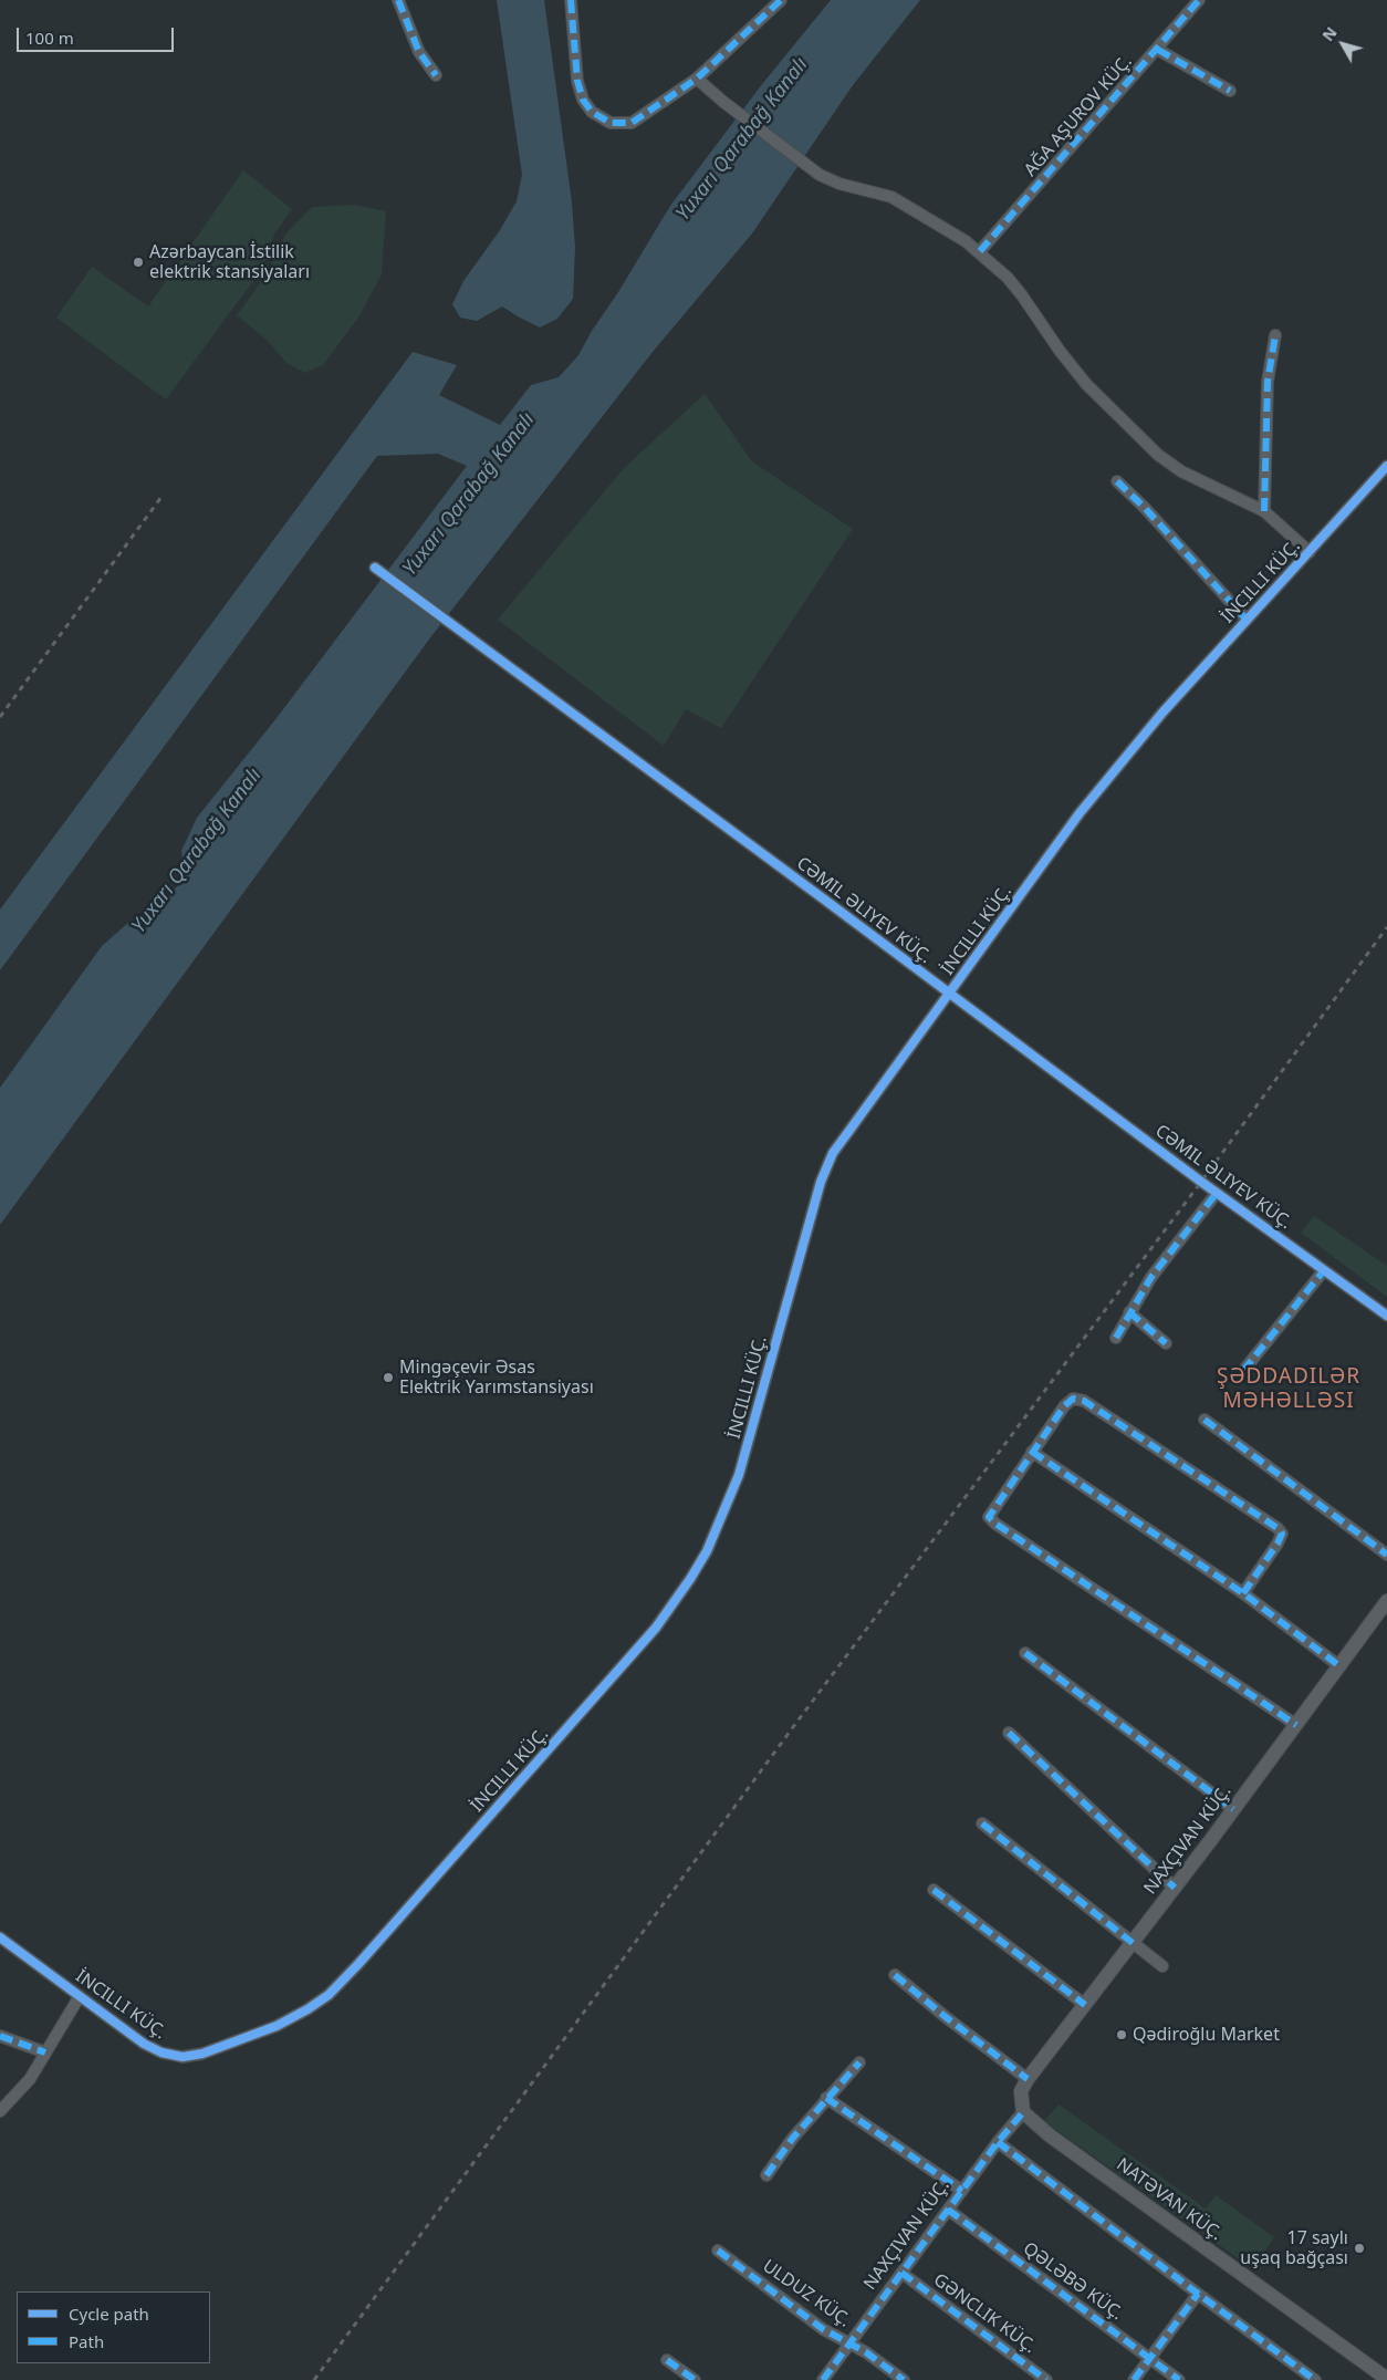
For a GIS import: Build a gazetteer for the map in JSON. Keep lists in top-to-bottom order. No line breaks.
{"streets":{"street":["AĞA AŞUROV KÜÇ.","İNCILLI KÜÇ.","CƏMIL ƏLIYEV KÜÇ.","NATƏVAN KÜÇ.","QƏLƏBƏ KÜÇ.","ULDUZ KÜÇ.","GƏNCLIK KÜÇ."]},"crossings":[["İNCILLI KÜÇ.","CƏMIL ƏLIYEV KÜÇ."]],"districts":["ŞƏDDADILƏR MƏHƏLLƏSI"],"water":["Yuxarı Qarabağ Kanalı"],"places":["Azərbaycan İstilik elektrik stansiyaları","Mingəçevir Əsas Elektrik Yarımstansiyası","Qədiroğlu Market","17 saylı uşaq bağçası"],"legend":["Cycle path","Path"],"scale_bar":"100 m","north":"top left"}
